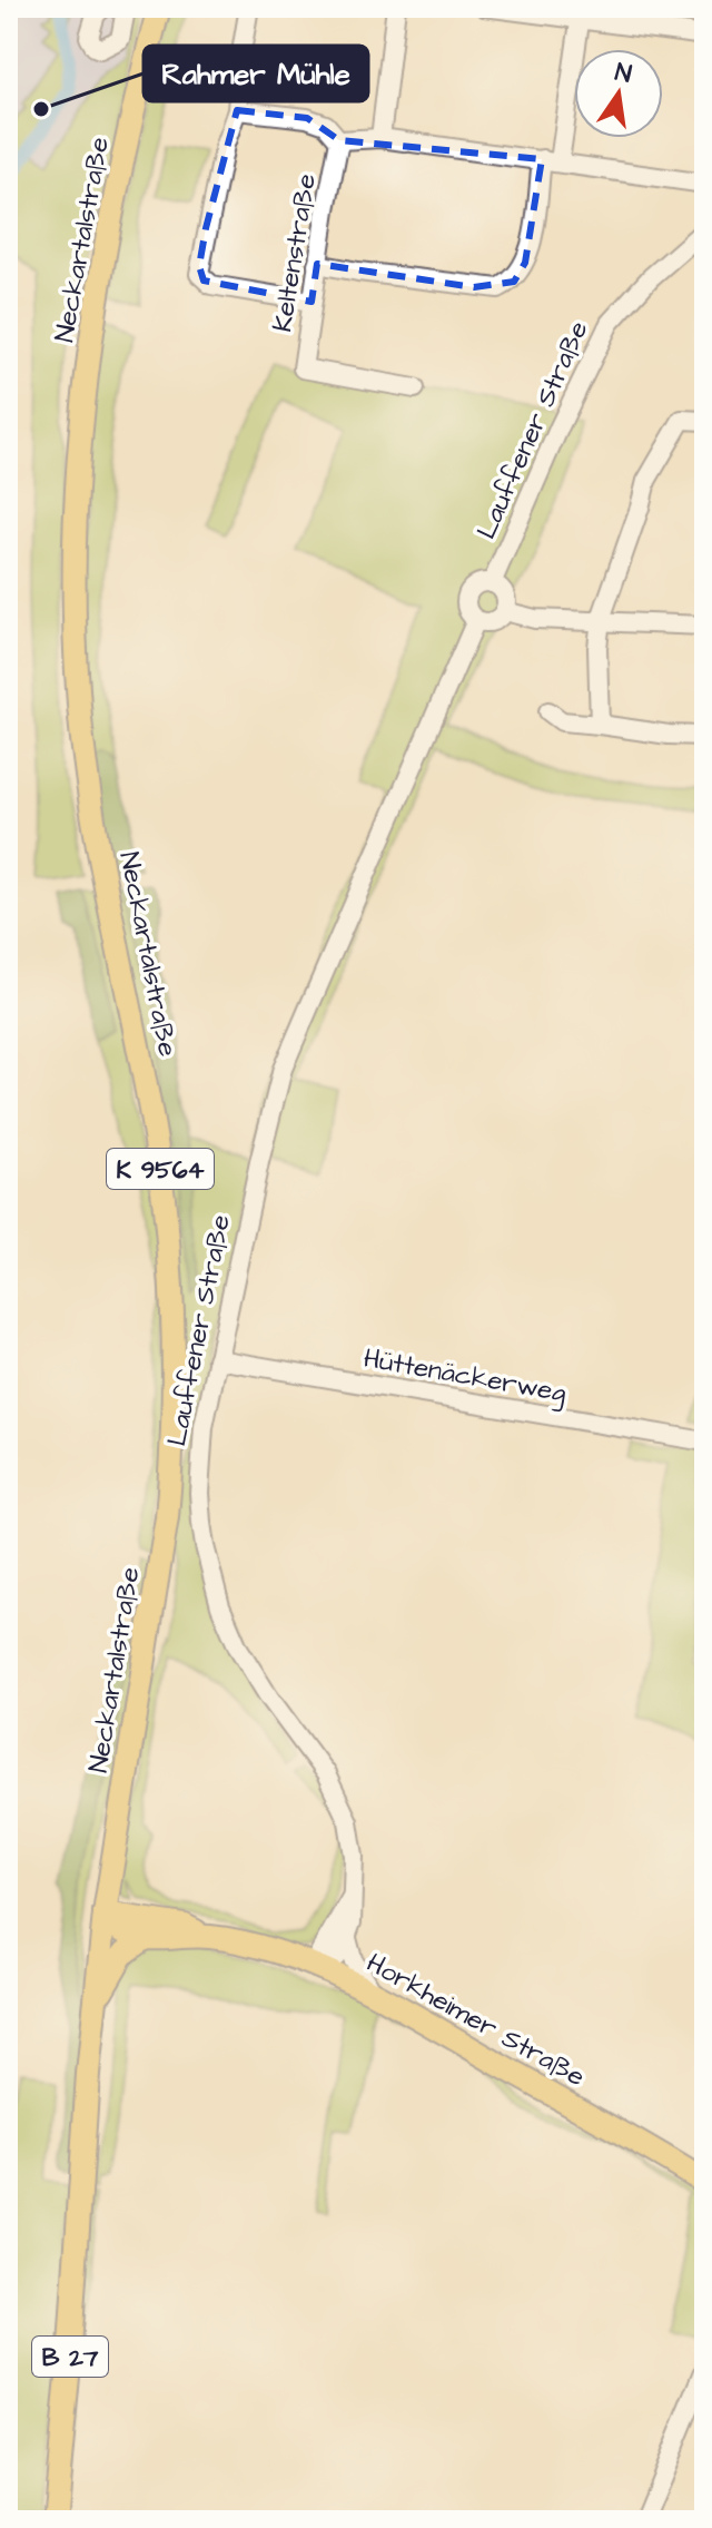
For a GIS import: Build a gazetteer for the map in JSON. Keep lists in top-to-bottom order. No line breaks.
{"streets":{"main road":["Neckartalstraße","K 9564","Horkheimer Straße","B 27"],"street":["Keltenstraße","Lauffener Straße","Hüttenäckerweg"]},"crossings":[["Neckartalstraße","Horkheimer Straße"],["Neckartalstraße","B 27"],["Lauffener Straße","Hüttenäckerweg"],["Horkheimer Straße","B 27"]],"places":["Rahmer Mühle"],"north":"top"}
